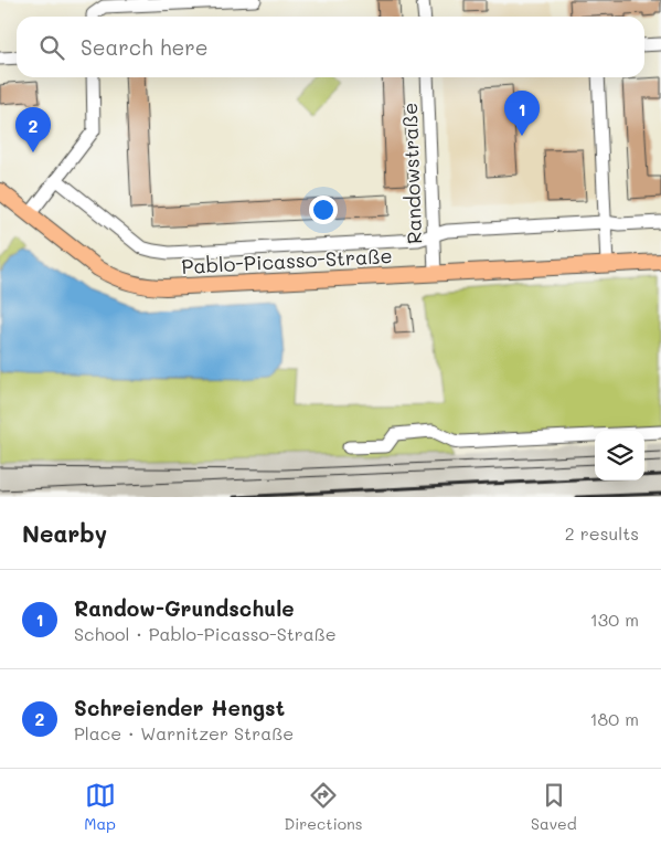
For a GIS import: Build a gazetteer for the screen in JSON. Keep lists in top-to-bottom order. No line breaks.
{"streets":{"main road":["Pablo-Picasso-Straße"],"street":["Randowstraße"]},"crossings":[["Randowstraße","Pablo-Picasso-Straße"]],"page":{"search":"Search here","pins":["1","2"],"heading":["Nearby","2 results"],"list":[{"mark":"1","name":"Randow-Grundschule","note":"School · Pablo-Picasso-Straße","value":"130 m"},{"mark":"2","name":"Schreiender Hengst","note":"Place · Warnitzer Straße","value":"180 m"}],"nav":["Map","Directions","Saved"]}}
